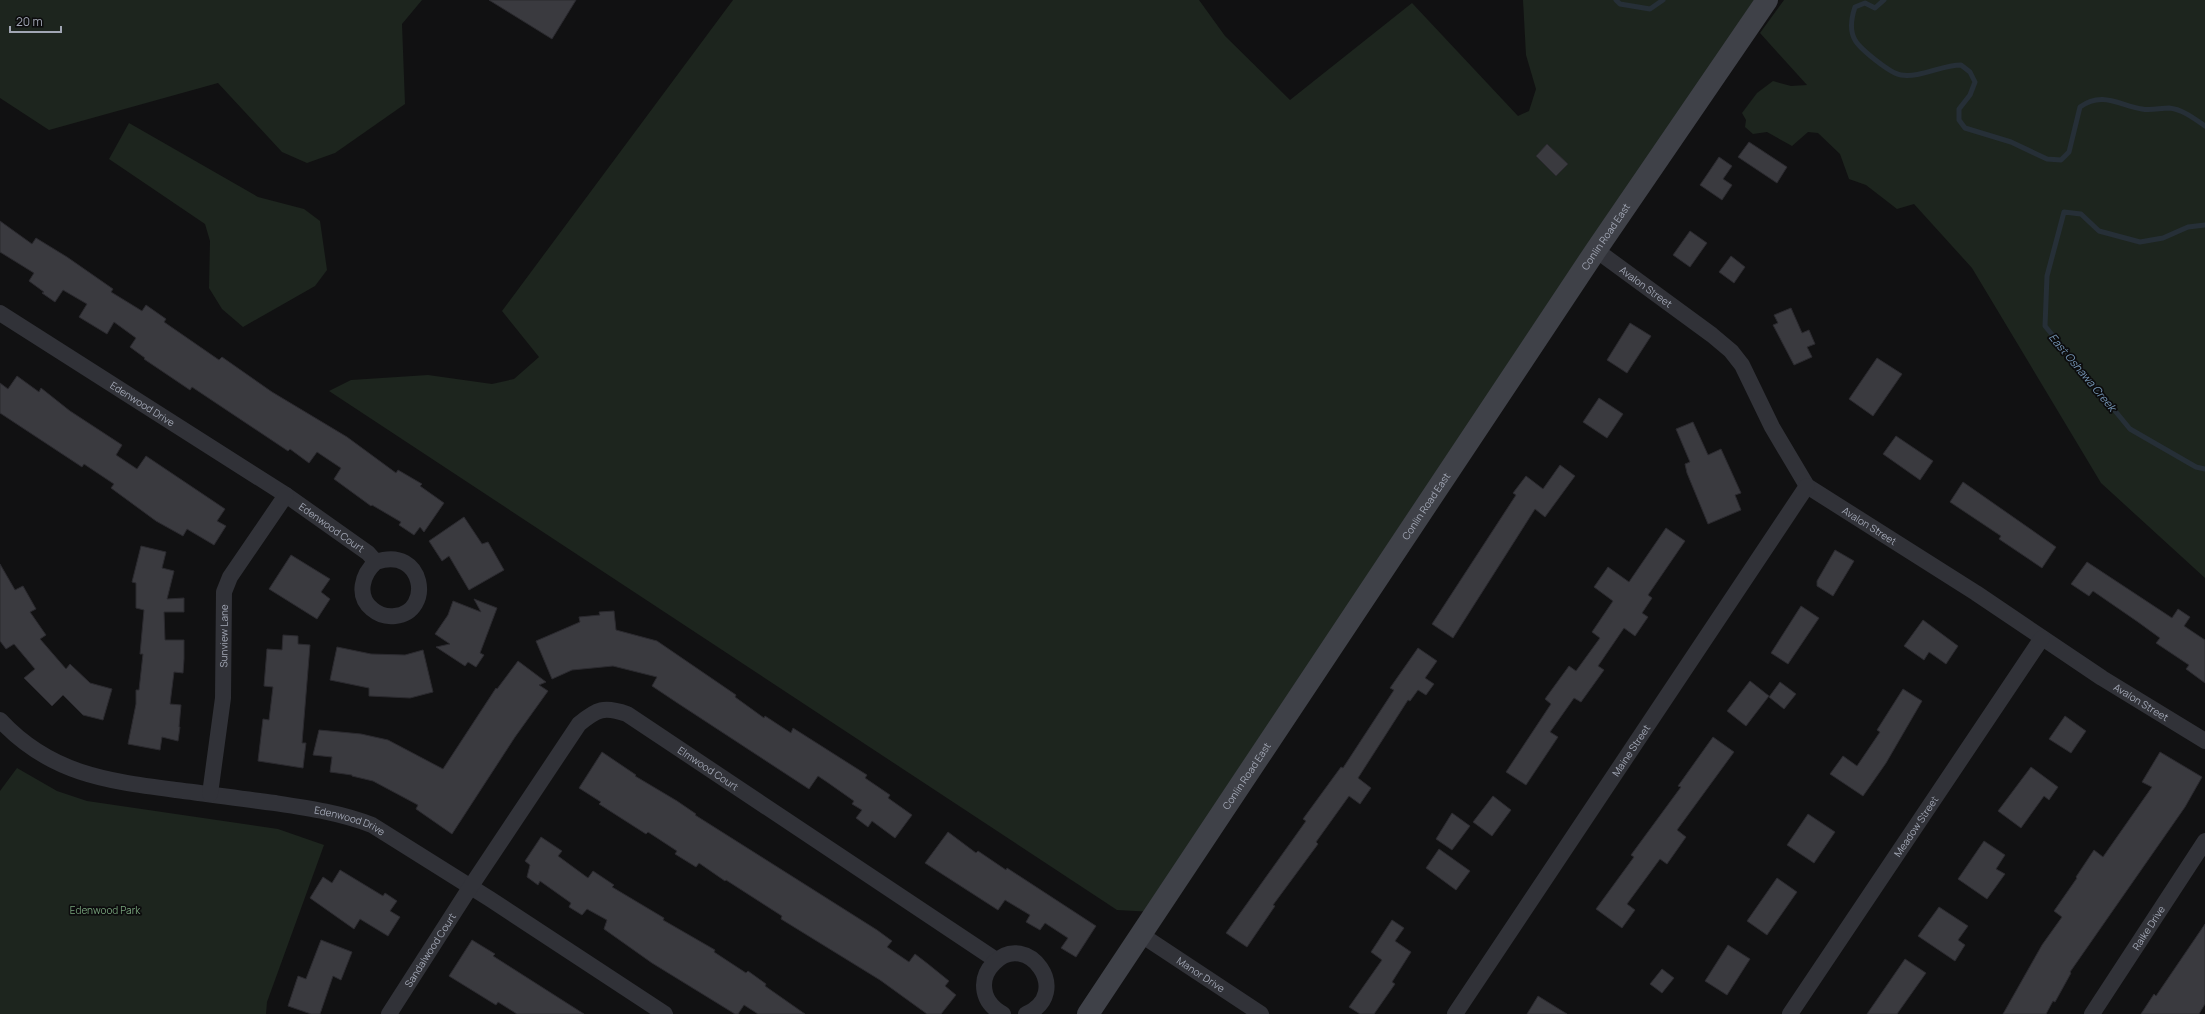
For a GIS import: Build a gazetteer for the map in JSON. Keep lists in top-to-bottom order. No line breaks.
{"streets":{"street":["Conlin Road East","Avalon Street","Edenwood Drive","Edenwood Court","Sunview Lane","Maine Street","Elmwood Court","Meadow Street","Raike Drive","Sandalwood Court","Manor Drive"]},"crossings":[["Conlin Road East","Avalon Street"],["Conlin Road East","Manor Drive"],["Avalon Street","Maine Street"],["Avalon Street","Meadow Street"],["Edenwood Drive","Edenwood Court"],["Edenwood Drive","Sunview Lane"],["Edenwood Drive","Elmwood Court"],["Edenwood Drive","Sandalwood Court"],["Edenwood Court","Sunview Lane"],["Elmwood Court","Sandalwood Court"]],"water":["East Oshawa Creek"],"parks":["Edenwood Park"],"scale_bar":"20 m"}
